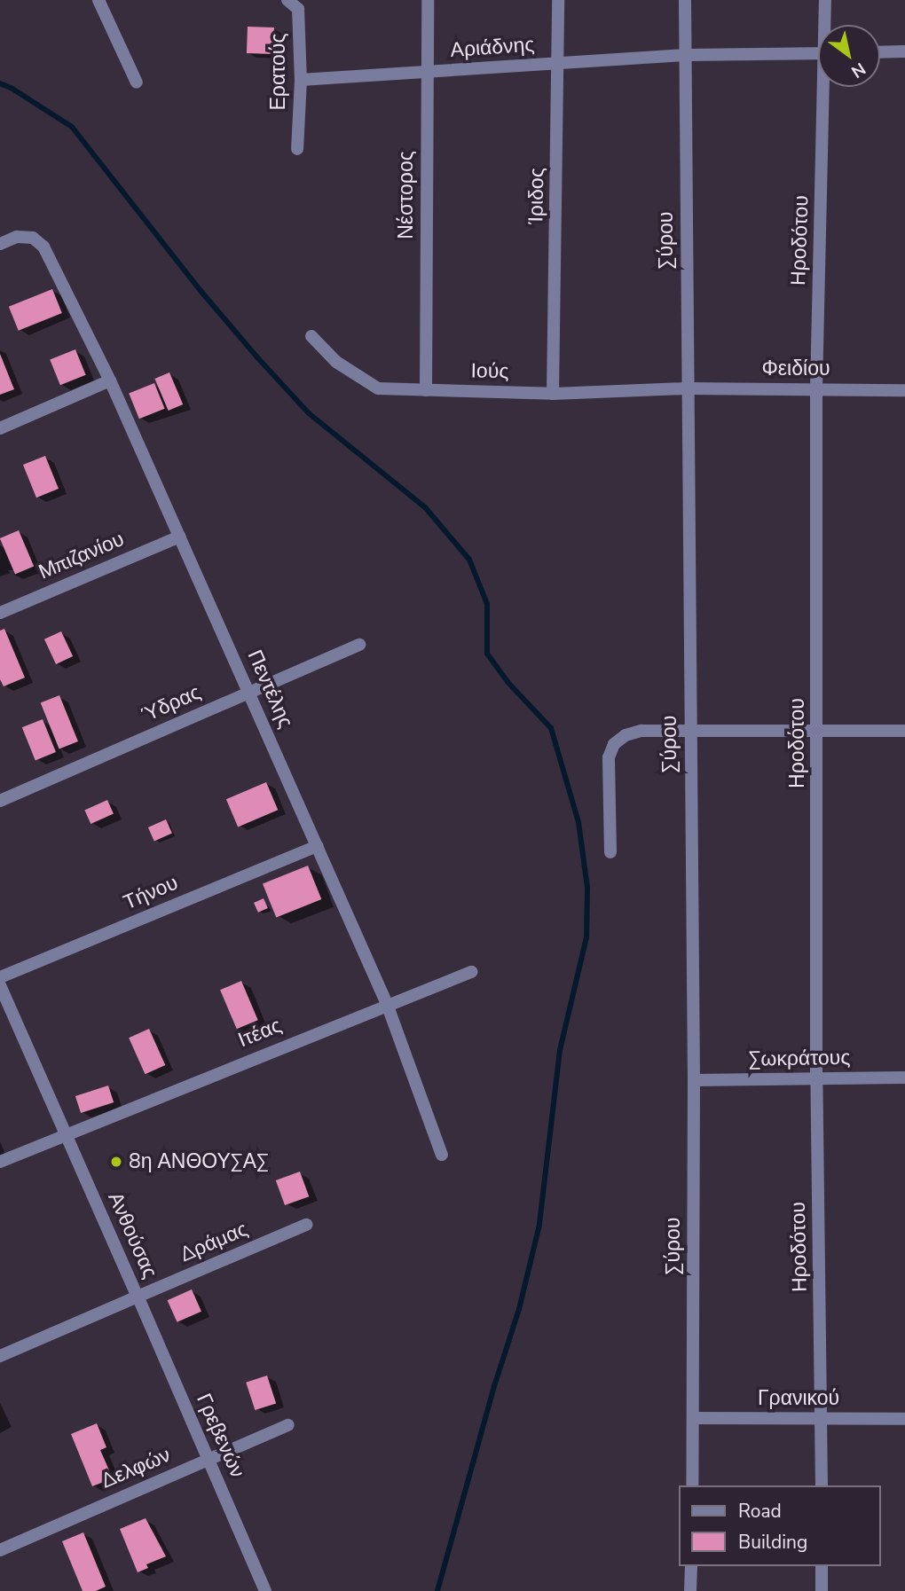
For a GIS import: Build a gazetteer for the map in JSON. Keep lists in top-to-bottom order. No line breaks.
{"streets":{"street":["Αριάδνης","Ερατούς","Νέστορος","Ίριδος","Σύρου","Ηροδότου","Φειδίου","Ιούς","Μπιζανίου","Πεντέλης","Ύδρας","Τήνου","Ιτέας","Σωκράτους","Ανθούσας","Δράμας","Γρανικού","Γρεβενών","Δελφών"]},"crossings":[["Αριάδνης","Ερατούς"],["Αριάδνης","Νέστορος"],["Αριάδνης","Ίριδος"],["Αριάδνης","Σύρου"],["Νέστορος","Ιούς"],["Ίριδος","Ιούς"],["Σύρου","Φειδίου"],["Σύρου","Ιούς"],["Σύρου","Σωκράτους"],["Σύρου","Γρανικού"],["Ηροδότου","Φειδίου"],["Ηροδότου","Σωκράτους"],["Ηροδότου","Γρανικού"],["Φειδίου","Ιούς"],["Μπιζανίου","Πεντέλης"],["Πεντέλης","Ύδρας"],["Πεντέλης","Τήνου"],["Πεντέλης","Ιτέας"],["Ιτέας","Ανθούσας"],["Ανθούσας","Δράμας"],["Ανθούσας","Γρεβενών"],["Δράμας","Γρεβενών"],["Γρεβενών","Δελφών"]],"places":["8η ΑΝΘΟΥΣΑΣ"],"legend":["Road","Building"],"north":"bottom right"}
